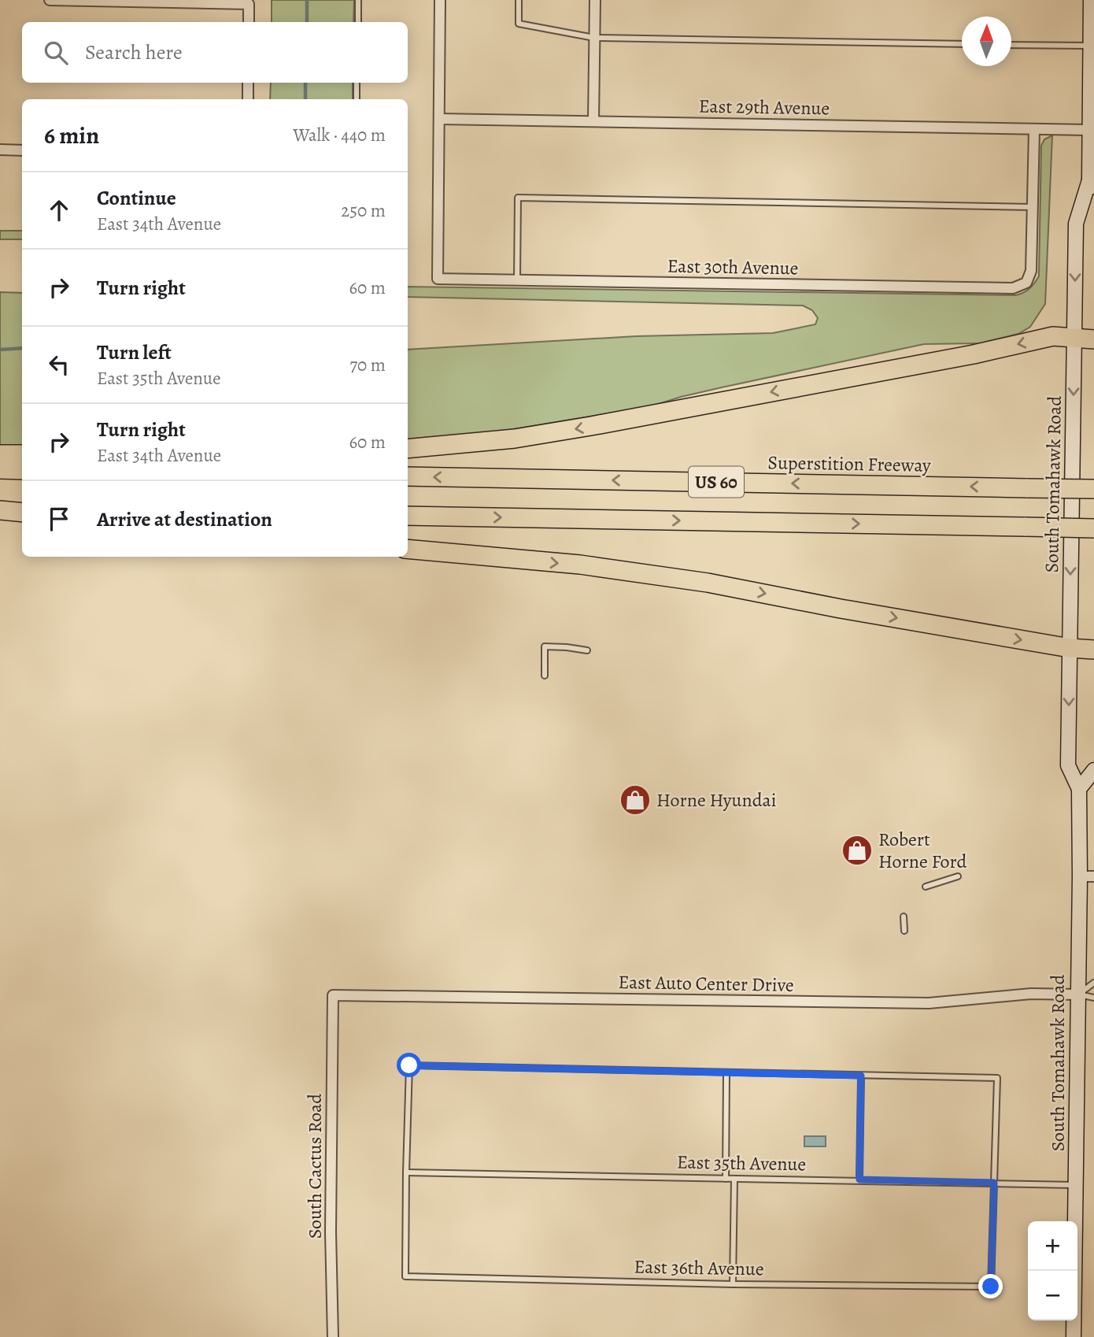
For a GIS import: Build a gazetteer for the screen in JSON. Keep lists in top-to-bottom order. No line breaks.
{"streets":{"highway":["Superstition Freeway","US 60"],"main road":["South Tomahawk Road"],"street":["East 29th Avenue","East 30th Avenue","East Auto Center Drive","South Cactus Road"],"lane":["East 35th Avenue","East 36th Avenue"]},"crossings":[["East 29th Avenue","East 30th Avenue"],["East 29th Avenue","South Tomahawk Road"],["South Tomahawk Road","East Auto Center Drive"],["South Tomahawk Road","East 35th Avenue"],["East Auto Center Drive","South Cactus Road"],["East 35th Avenue","East 36th Avenue"]],"one_way":["South Tomahawk Road"],"places":{"shop":["Horne Hyundai","Robert Horne Ford"]},"north":"top","page":{"search":"Search here","heading":["6 min","Walk · 440 m"],"list":[["Continue","East 34th Avenue","250 m"],["Turn right","60 m"],["Turn left","East 35th Avenue","70 m"],["Turn right","East 34th Avenue","60 m"],"Arrive at destination"],"map_buttons":["+","−"]}}
